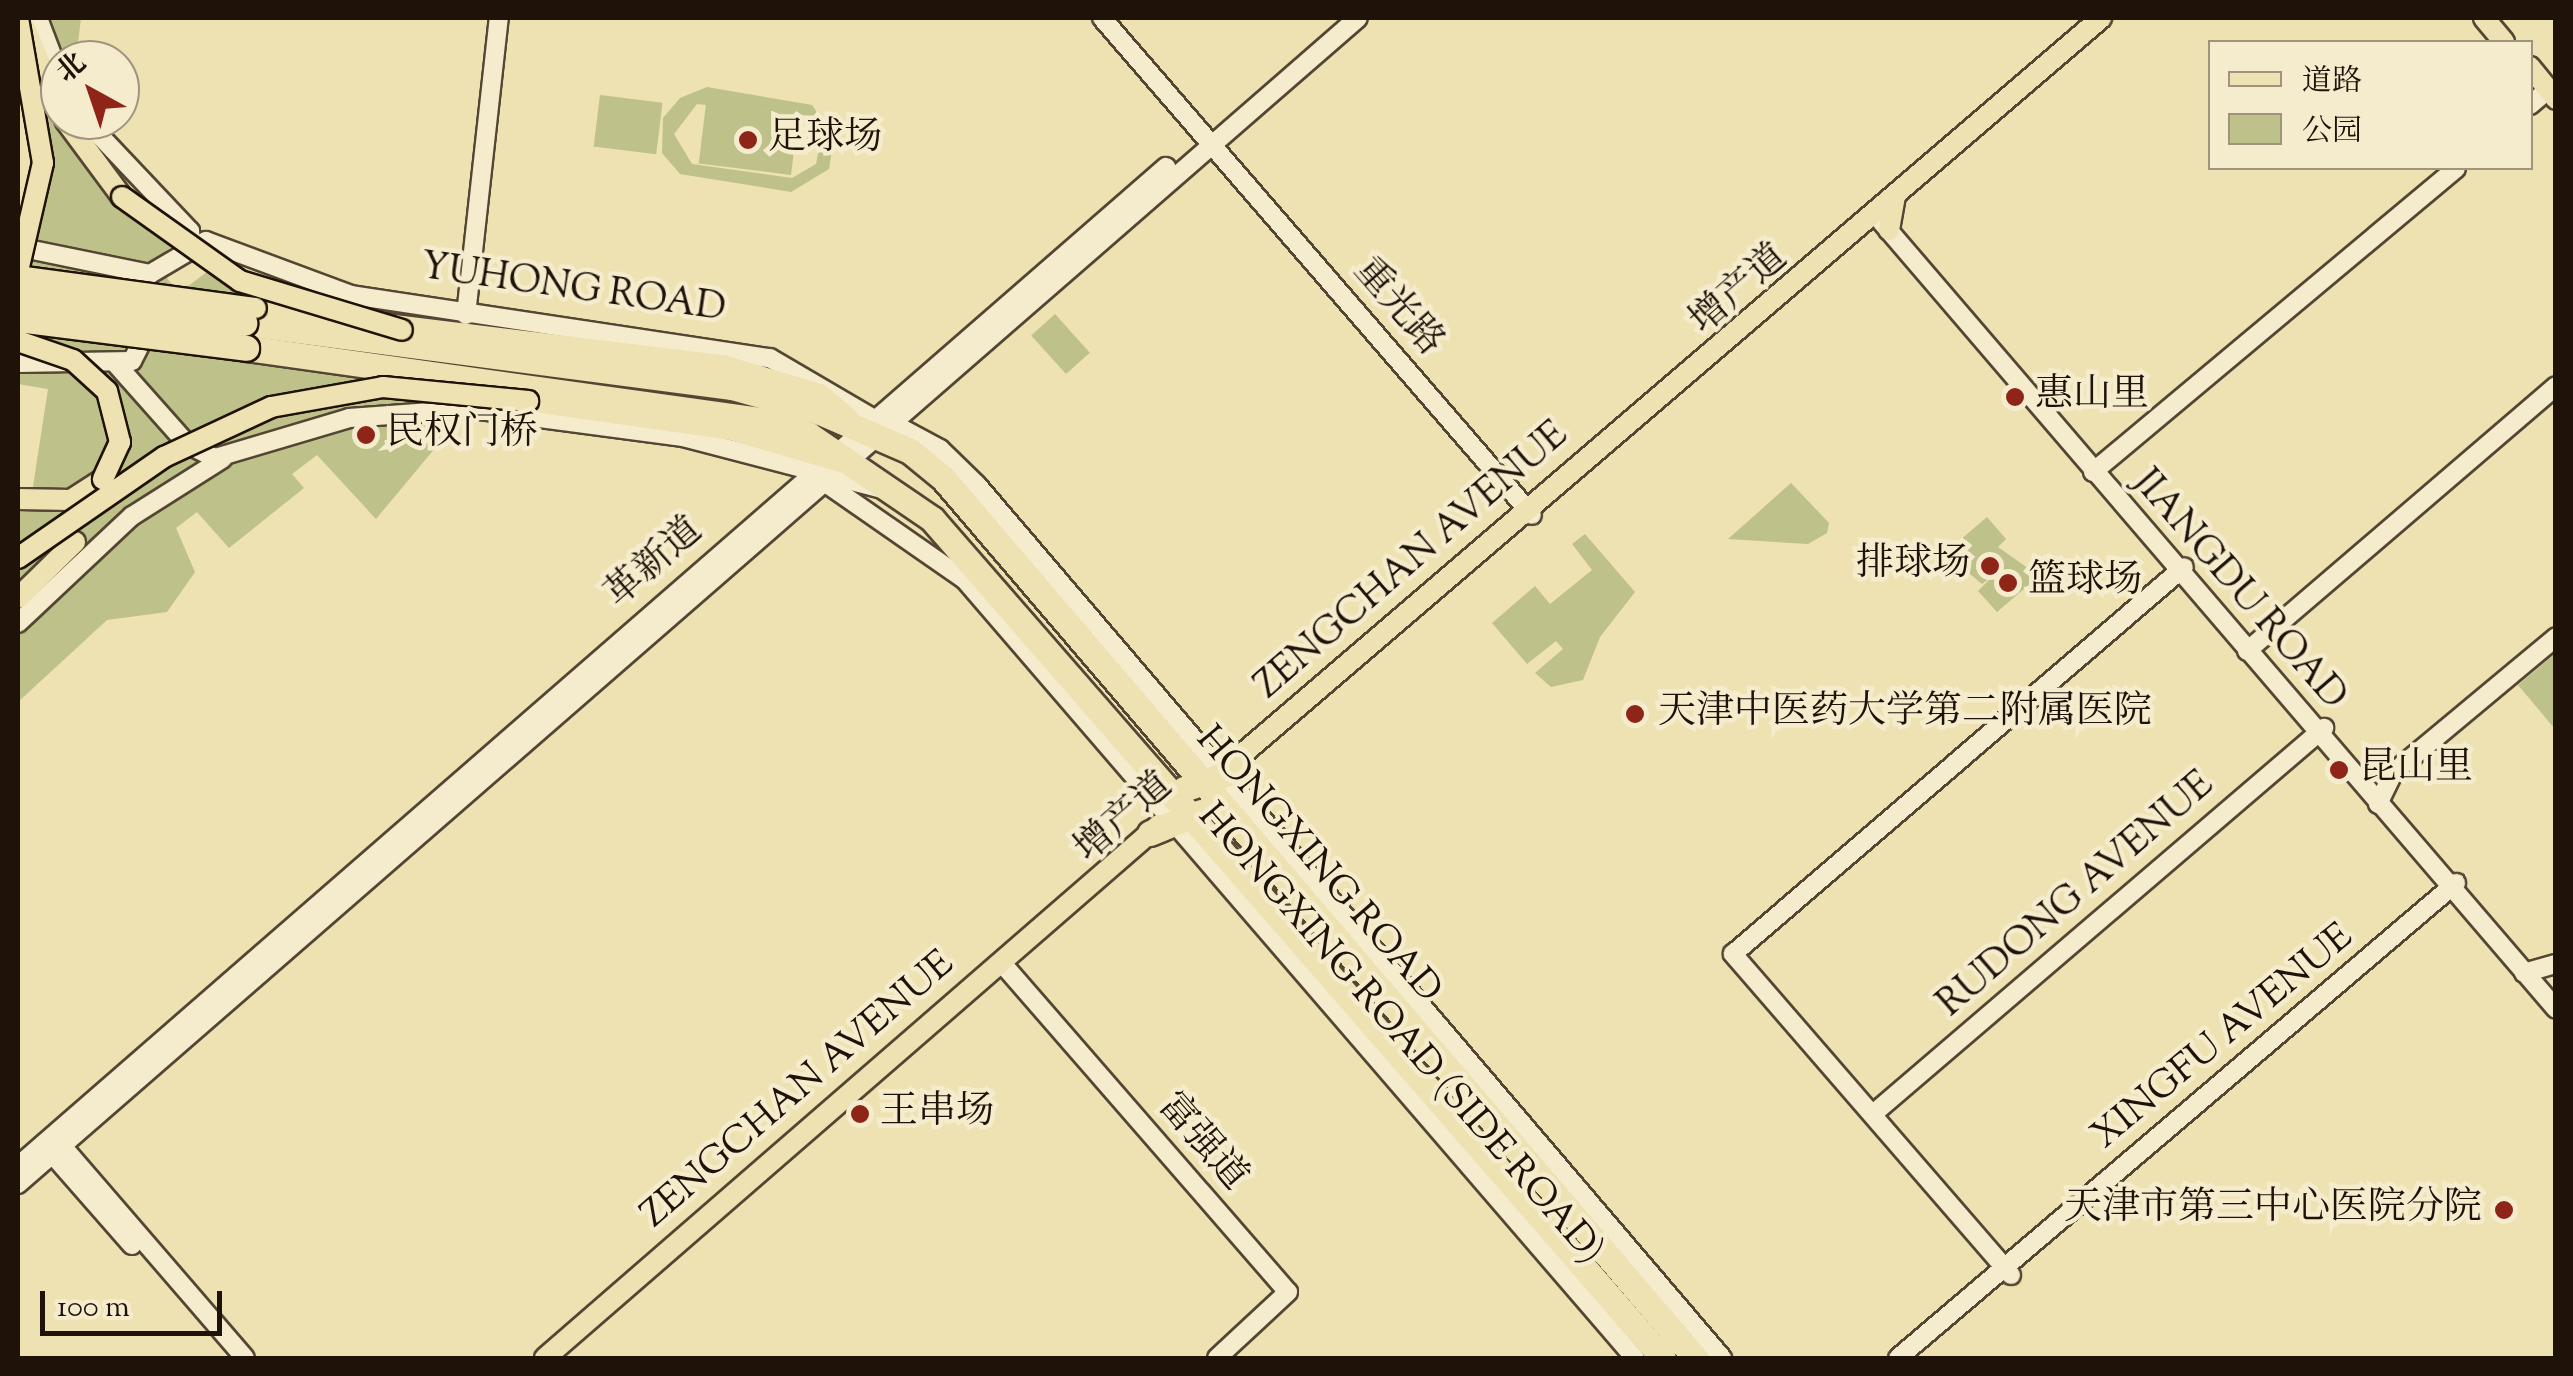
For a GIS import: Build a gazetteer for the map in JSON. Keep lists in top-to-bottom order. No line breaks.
{"streets":{"highway":["YUHONG ROAD","HONGXING ROAD"],"main road":["ZENGCHAN AVENUE"],"street":["重光路","革新道","JIANGDU ROAD","RUDONG AVENUE","HONGXING ROAD (SIDE ROAD)","XINGFU AVENUE","富强道"]},"crossings":[["YUHONG ROAD","革新道"],["YUHONG ROAD","HONGXING ROAD"],["YUHONG ROAD","HONGXING ROAD (SIDE ROAD)"],["重光路","ZENGCHAN AVENUE"],["ZENGCHAN AVENUE","JIANGDU ROAD"],["ZENGCHAN AVENUE","HONGXING ROAD"],["ZENGCHAN AVENUE","HONGXING ROAD (SIDE ROAD)"],["ZENGCHAN AVENUE","富强道"],["革新道","HONGXING ROAD"],["革新道","HONGXING ROAD (SIDE ROAD)"],["JIANGDU ROAD","RUDONG AVENUE"],["JIANGDU ROAD","XINGFU AVENUE"],["HONGXING ROAD","HONGXING ROAD (SIDE ROAD)"]],"places":["足球场","惠山里","民权门桥","排球场","篮球场","天津中医药大学第二附属医院","昆山里","王串场","天津市第三中心医院分院"],"legend":["道路","公园"],"scale_bar":"100 m","north":"top left"}
